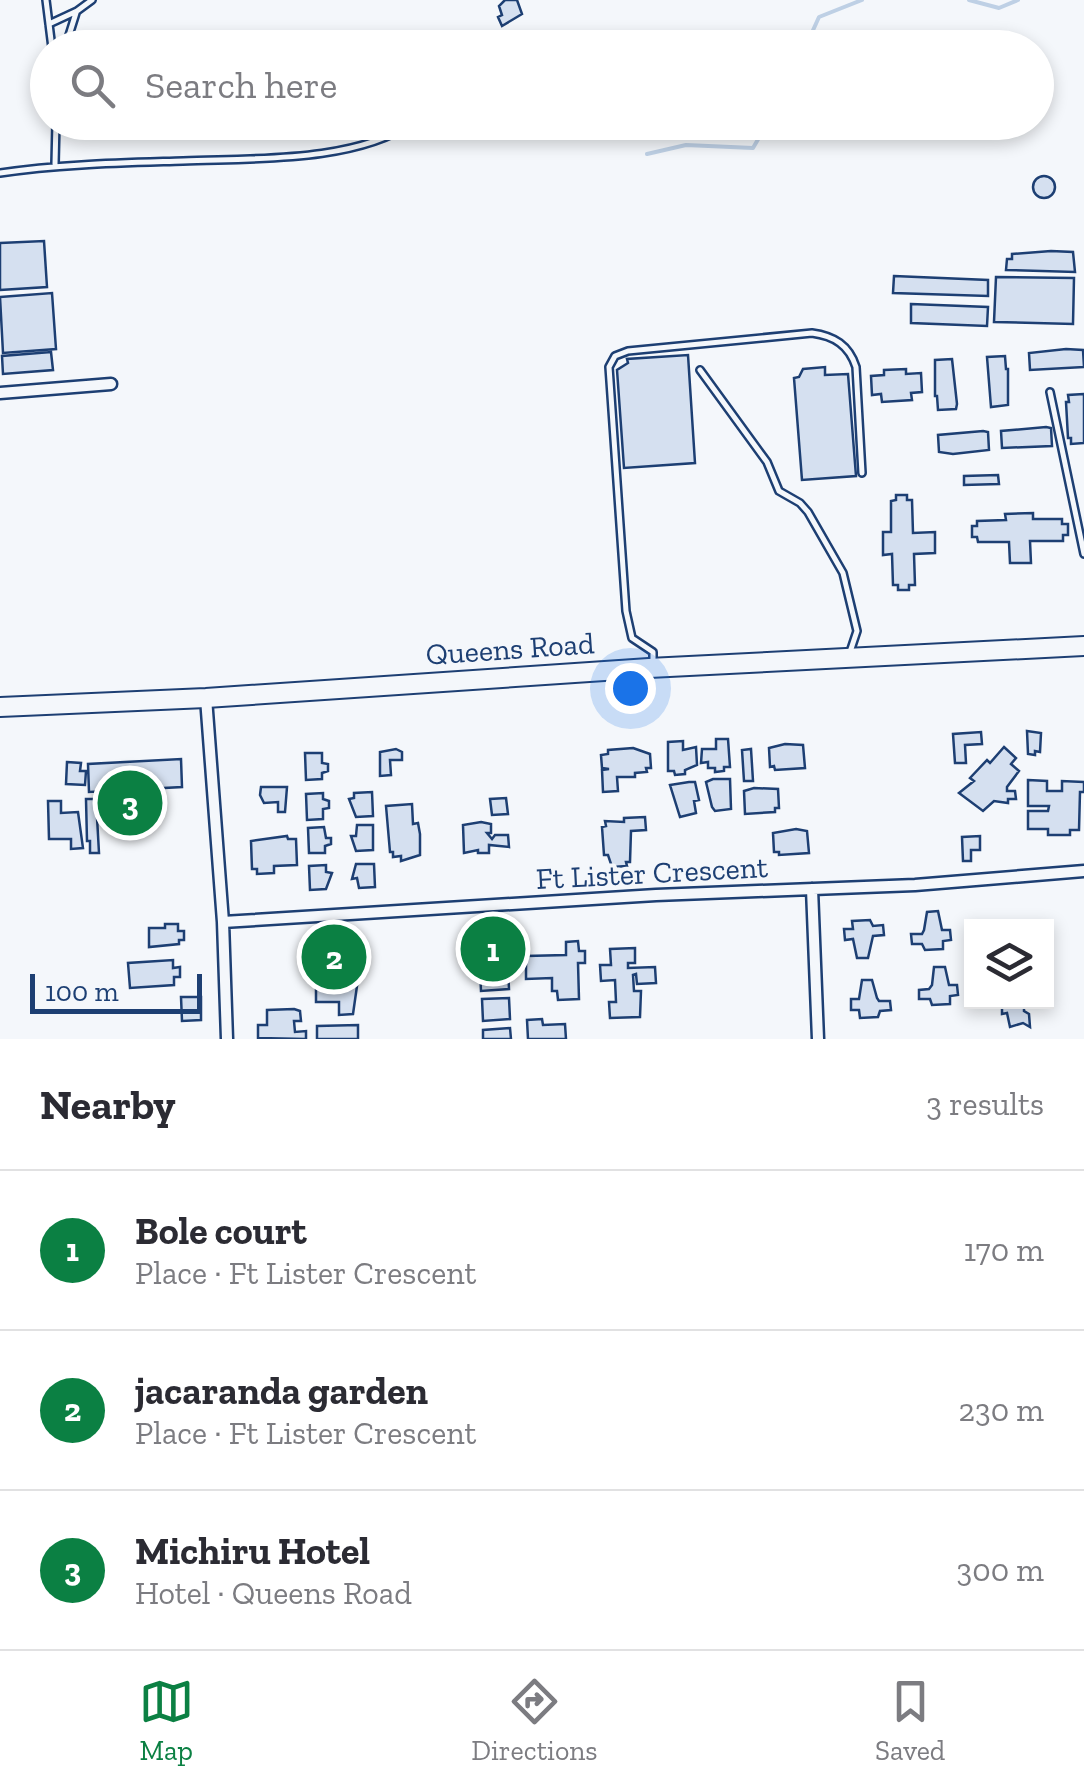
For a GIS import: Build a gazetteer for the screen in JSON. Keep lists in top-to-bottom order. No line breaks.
{"streets":{"highway":["Queens Road"],"street":["Ft Lister Crescent"]},"scale_bar":"100 m","page":{"search":"Search here","pins":["3","1","2"],"scale":"100 m","heading":["Nearby","3 results"],"list":[{"mark":"1","name":"Bole court","note":"Place · Ft Lister Crescent","value":"170 m"},{"mark":"2","name":"jacaranda garden","note":"Place · Ft Lister Crescent","value":"230 m"},{"mark":"3","name":"Michiru Hotel","note":"Hotel · Queens Road","value":"300 m"}],"nav":["Map","Directions","Saved"]}}
